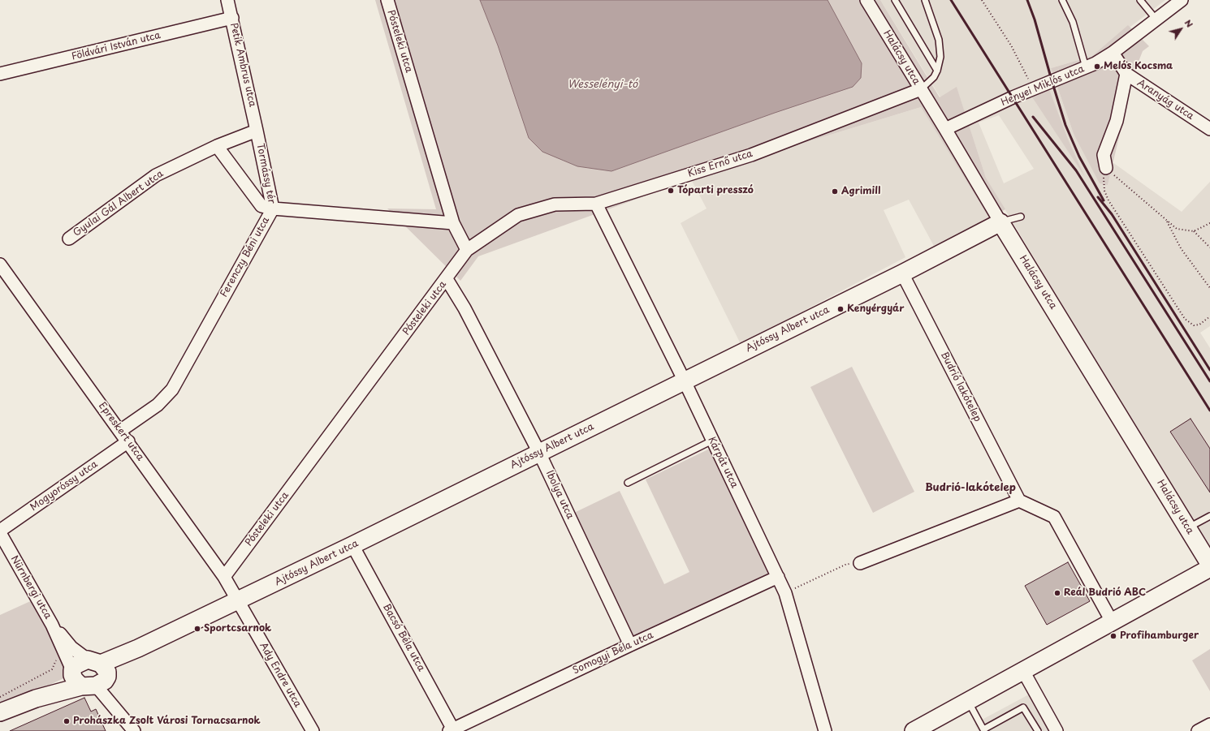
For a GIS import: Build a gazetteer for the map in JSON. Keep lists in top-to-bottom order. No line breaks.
{"streets":{"main road":["Halácsy utca","Ajtóssy Albert utca"],"street":["Pósteleki utca","Földvári István utca","Petik Ambrus utca","Henyei Miklós utca","Aranyág utca","Kiss Ernő utca","Tormássy tér","Gyulai Gál Albert utca","Ferenczy Béni utca","Budrió lakótelep","Epreskert utca","Kárpát utca","Mogyoróssy utca","Ibolya utca","Nürnbergi utca","Bacsó Béla utca","Somogyi Béla utca","Ady Endre utca"]},"crossings":[["Pósteleki utca","Kiss Ernő utca"],["Pósteleki utca","Ferenczy Béni utca"],["Pósteleki utca","Epreskert utca"],["Pósteleki utca","Ibolya utca"],["Földvári István utca","Petik Ambrus utca"],["Halácsy utca","Henyei Miklós utca"],["Halácsy utca","Kiss Ernő utca"],["Halácsy utca","Ajtóssy Albert utca"],["Petik Ambrus utca","Tormássy tér"],["Petik Ambrus utca","Gyulai Gál Albert utca"],["Henyei Miklós utca","Aranyág utca"],["Kiss Ernő utca","Kárpát utca"],["Tormássy tér","Gyulai Gál Albert utca"],["Tormássy tér","Ferenczy Béni utca"],["Ferenczy Béni utca","Epreskert utca"],["Ajtóssy Albert utca","Budrió lakótelep"],["Ajtóssy Albert utca","Epreskert utca"],["Ajtóssy Albert utca","Kárpát utca"],["Ajtóssy Albert utca","Ibolya utca"],["Ajtóssy Albert utca","Nürnbergi utca"],["Ajtóssy Albert utca","Bacsó Béla utca"],["Ajtóssy Albert utca","Ady Endre utca"],["Epreskert utca","Mogyoróssy utca"],["Epreskert utca","Ady Endre utca"],["Kárpát utca","Somogyi Béla utca"],["Ibolya utca","Somogyi Béla utca"],["Bacsó Béla utca","Somogyi Béla utca"]],"districts":["Budrió-lakótelep"],"water":["Wesselényi-tó"],"places":["Melós Kocsma","Tóparti presszó","Agrimill","Kenyérgyár","Reál Budrió ABC","Sportcsarnok","Profihamburger","Prohászka Zsolt Városi Tornacsarnok"],"north":"top right"}
